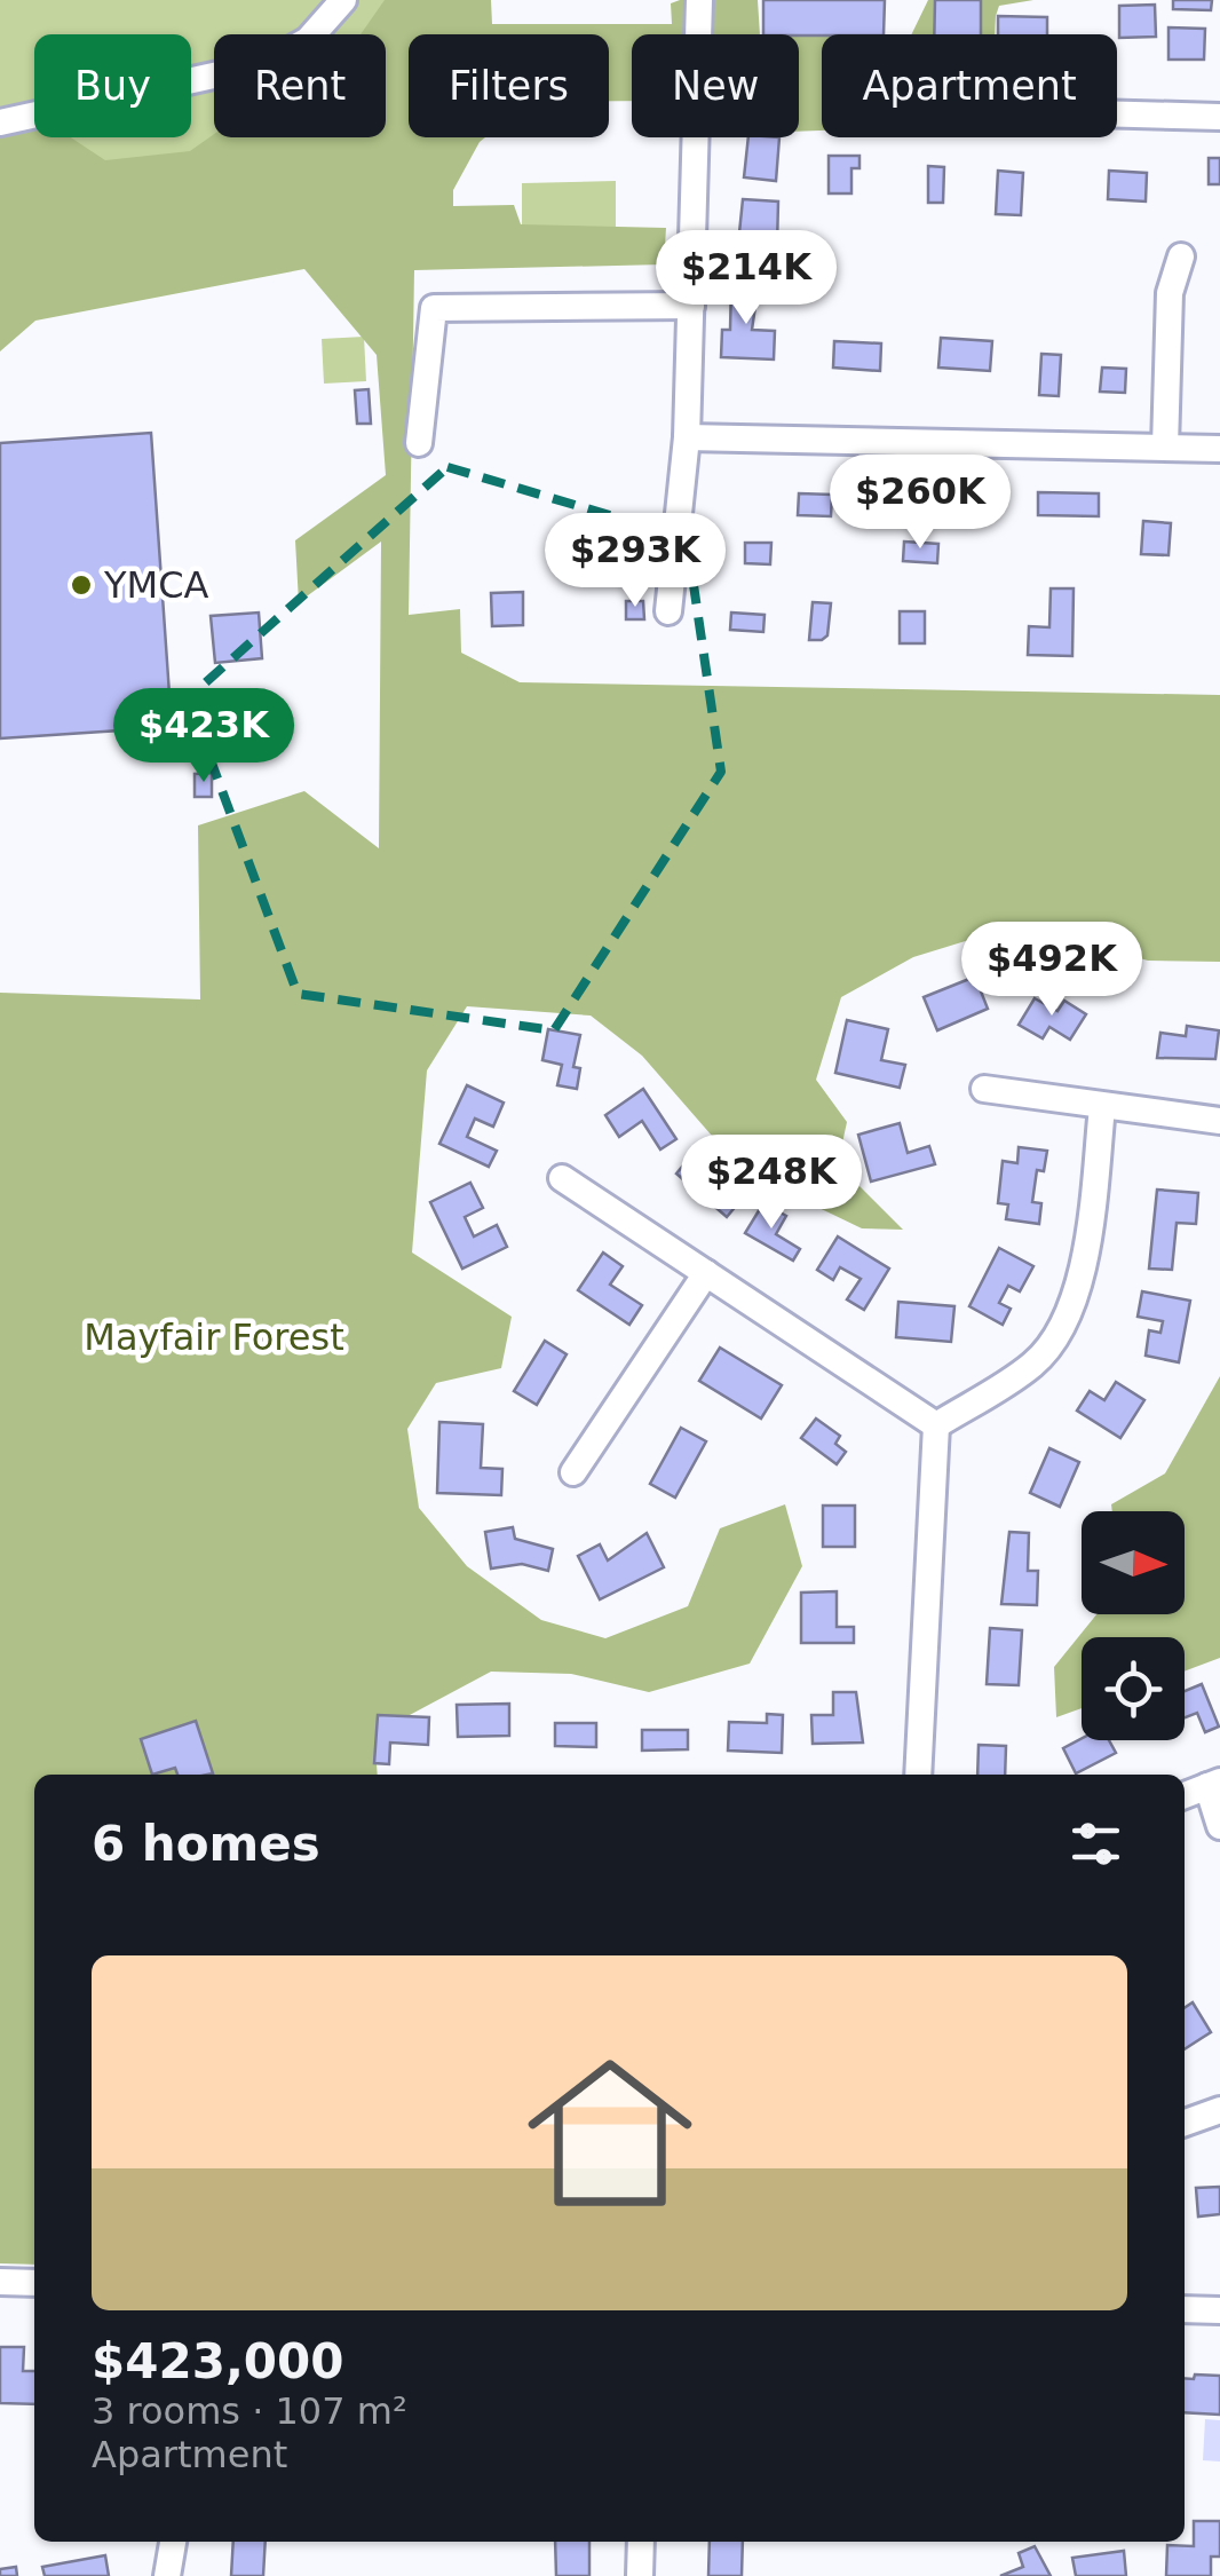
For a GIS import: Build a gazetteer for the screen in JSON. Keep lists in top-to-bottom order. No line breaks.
{"parks":["Mayfair Forest"],"places":["YMCA"],"north":"right","page":{"chip":["Buy","Rent","Filters","New","Apartment"],"price":["$214K","$260K","$293K","$423K","$492K","$248K"],"heading":"6 homes","list":[{"name":"$423,000","note":"3 rooms · 107 m² · Apartment"}]}}
